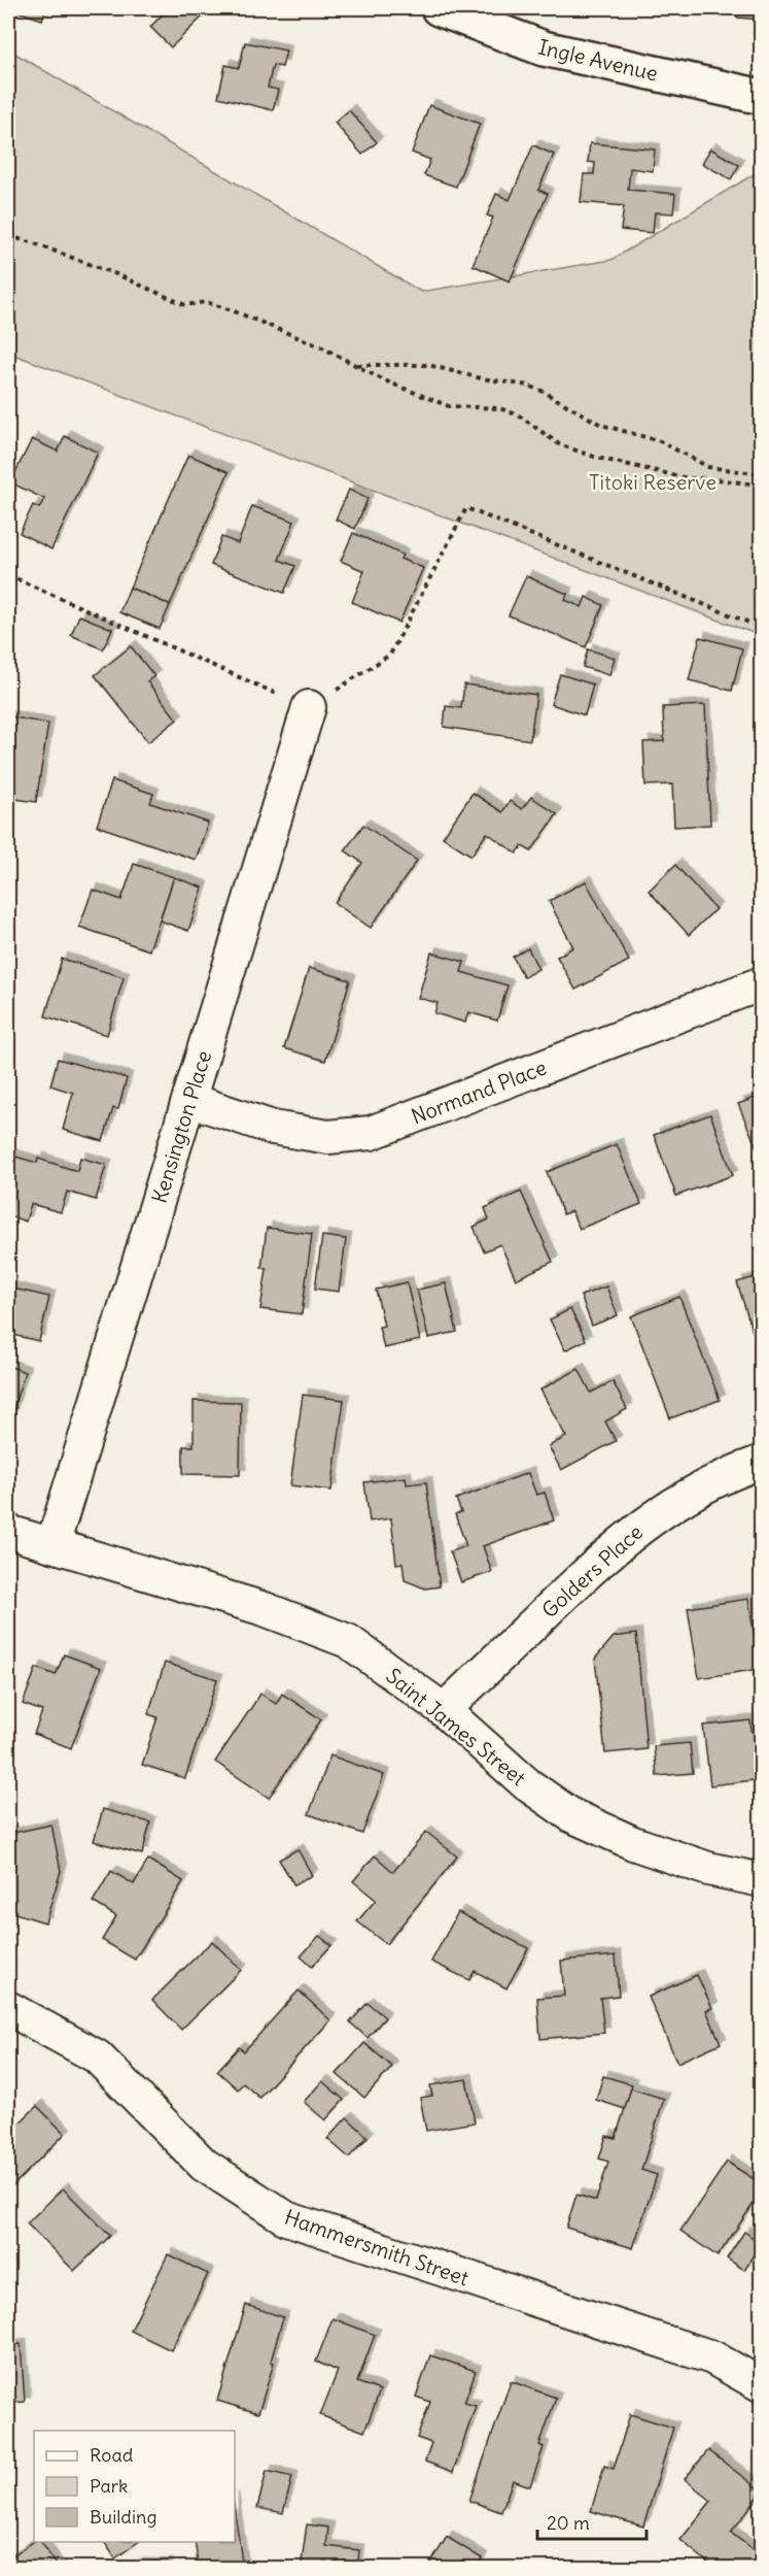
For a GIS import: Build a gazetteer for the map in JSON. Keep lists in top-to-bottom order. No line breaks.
{"streets":{"street":["Ingle Avenue","Normand Place","Kensington Place","Golders Place","Saint James Street","Hammersmith Street"]},"crossings":[["Normand Place","Kensington Place"],["Kensington Place","Saint James Street"],["Golders Place","Saint James Street"]],"parks":["Titoki Reserve"],"legend":["Road","Park","Building"],"scale_bar":"20 m"}
